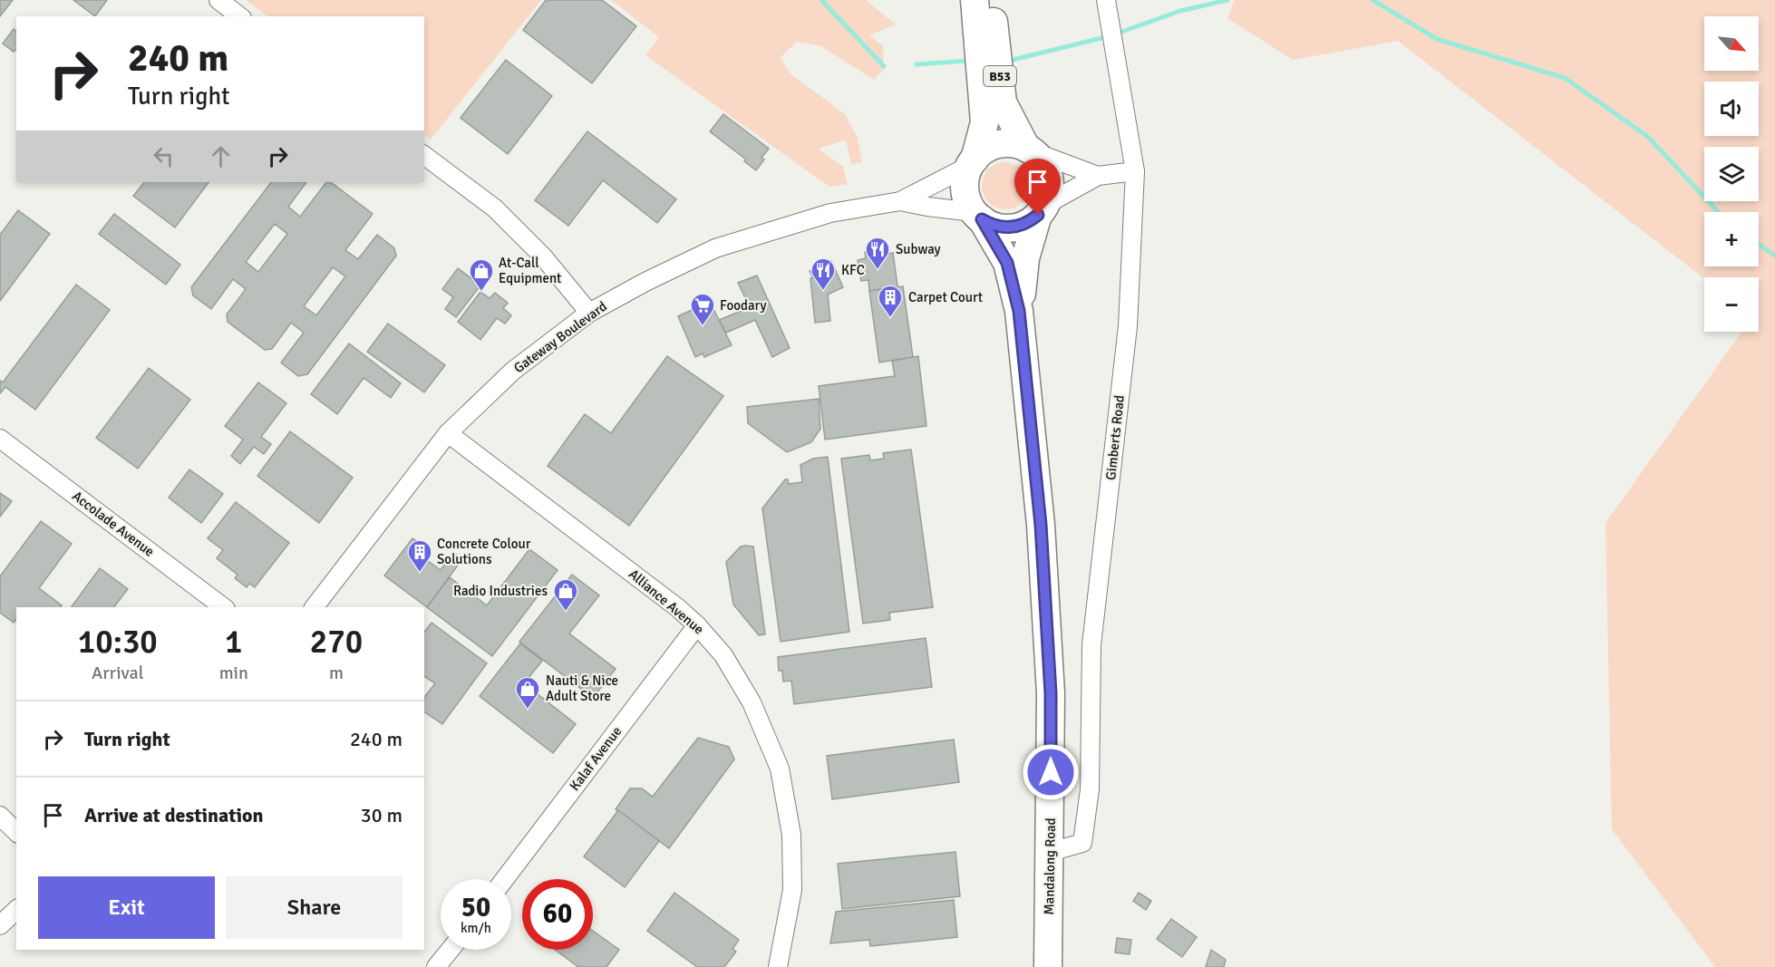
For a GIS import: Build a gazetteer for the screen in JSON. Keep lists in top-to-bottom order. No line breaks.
{"streets":{"main road":["B53","Mandalong Road"],"street":["Gateway Boulevard","Gimberts Road","Accolade Avenue","Alliance Avenue","Kalaf Avenue"]},"crossings":[["B53","Gateway Boulevard"],["B53","Mandalong Road"],["Gateway Boulevard","Alliance Avenue"],["Gateway Boulevard","Mandalong Road"],["Gimberts Road","Mandalong Road"],["Alliance Avenue","Kalaf Avenue"]],"places":{"restaurant":["Subway","KFC"],"shop":["At-Call Equipment","Radio Industries","Nauti & Nice Adult Store"],"building":["Carpet Court","Concrete Colour Solutions"],"supermarket":["Foodary"]},"north":"bottom right","page":{"map_buttons":["+","−"],"turn":["240 m","Turn right"],"eta":["10:30","Arrival","1","min","270","m"],"list":[{"name":"Turn right","value":"240 m"},{"name":"Arrive at destination","value":"30 m"}],"buttons":["Exit","Share"],"speed":"50 km/h","limit":"60"}}
